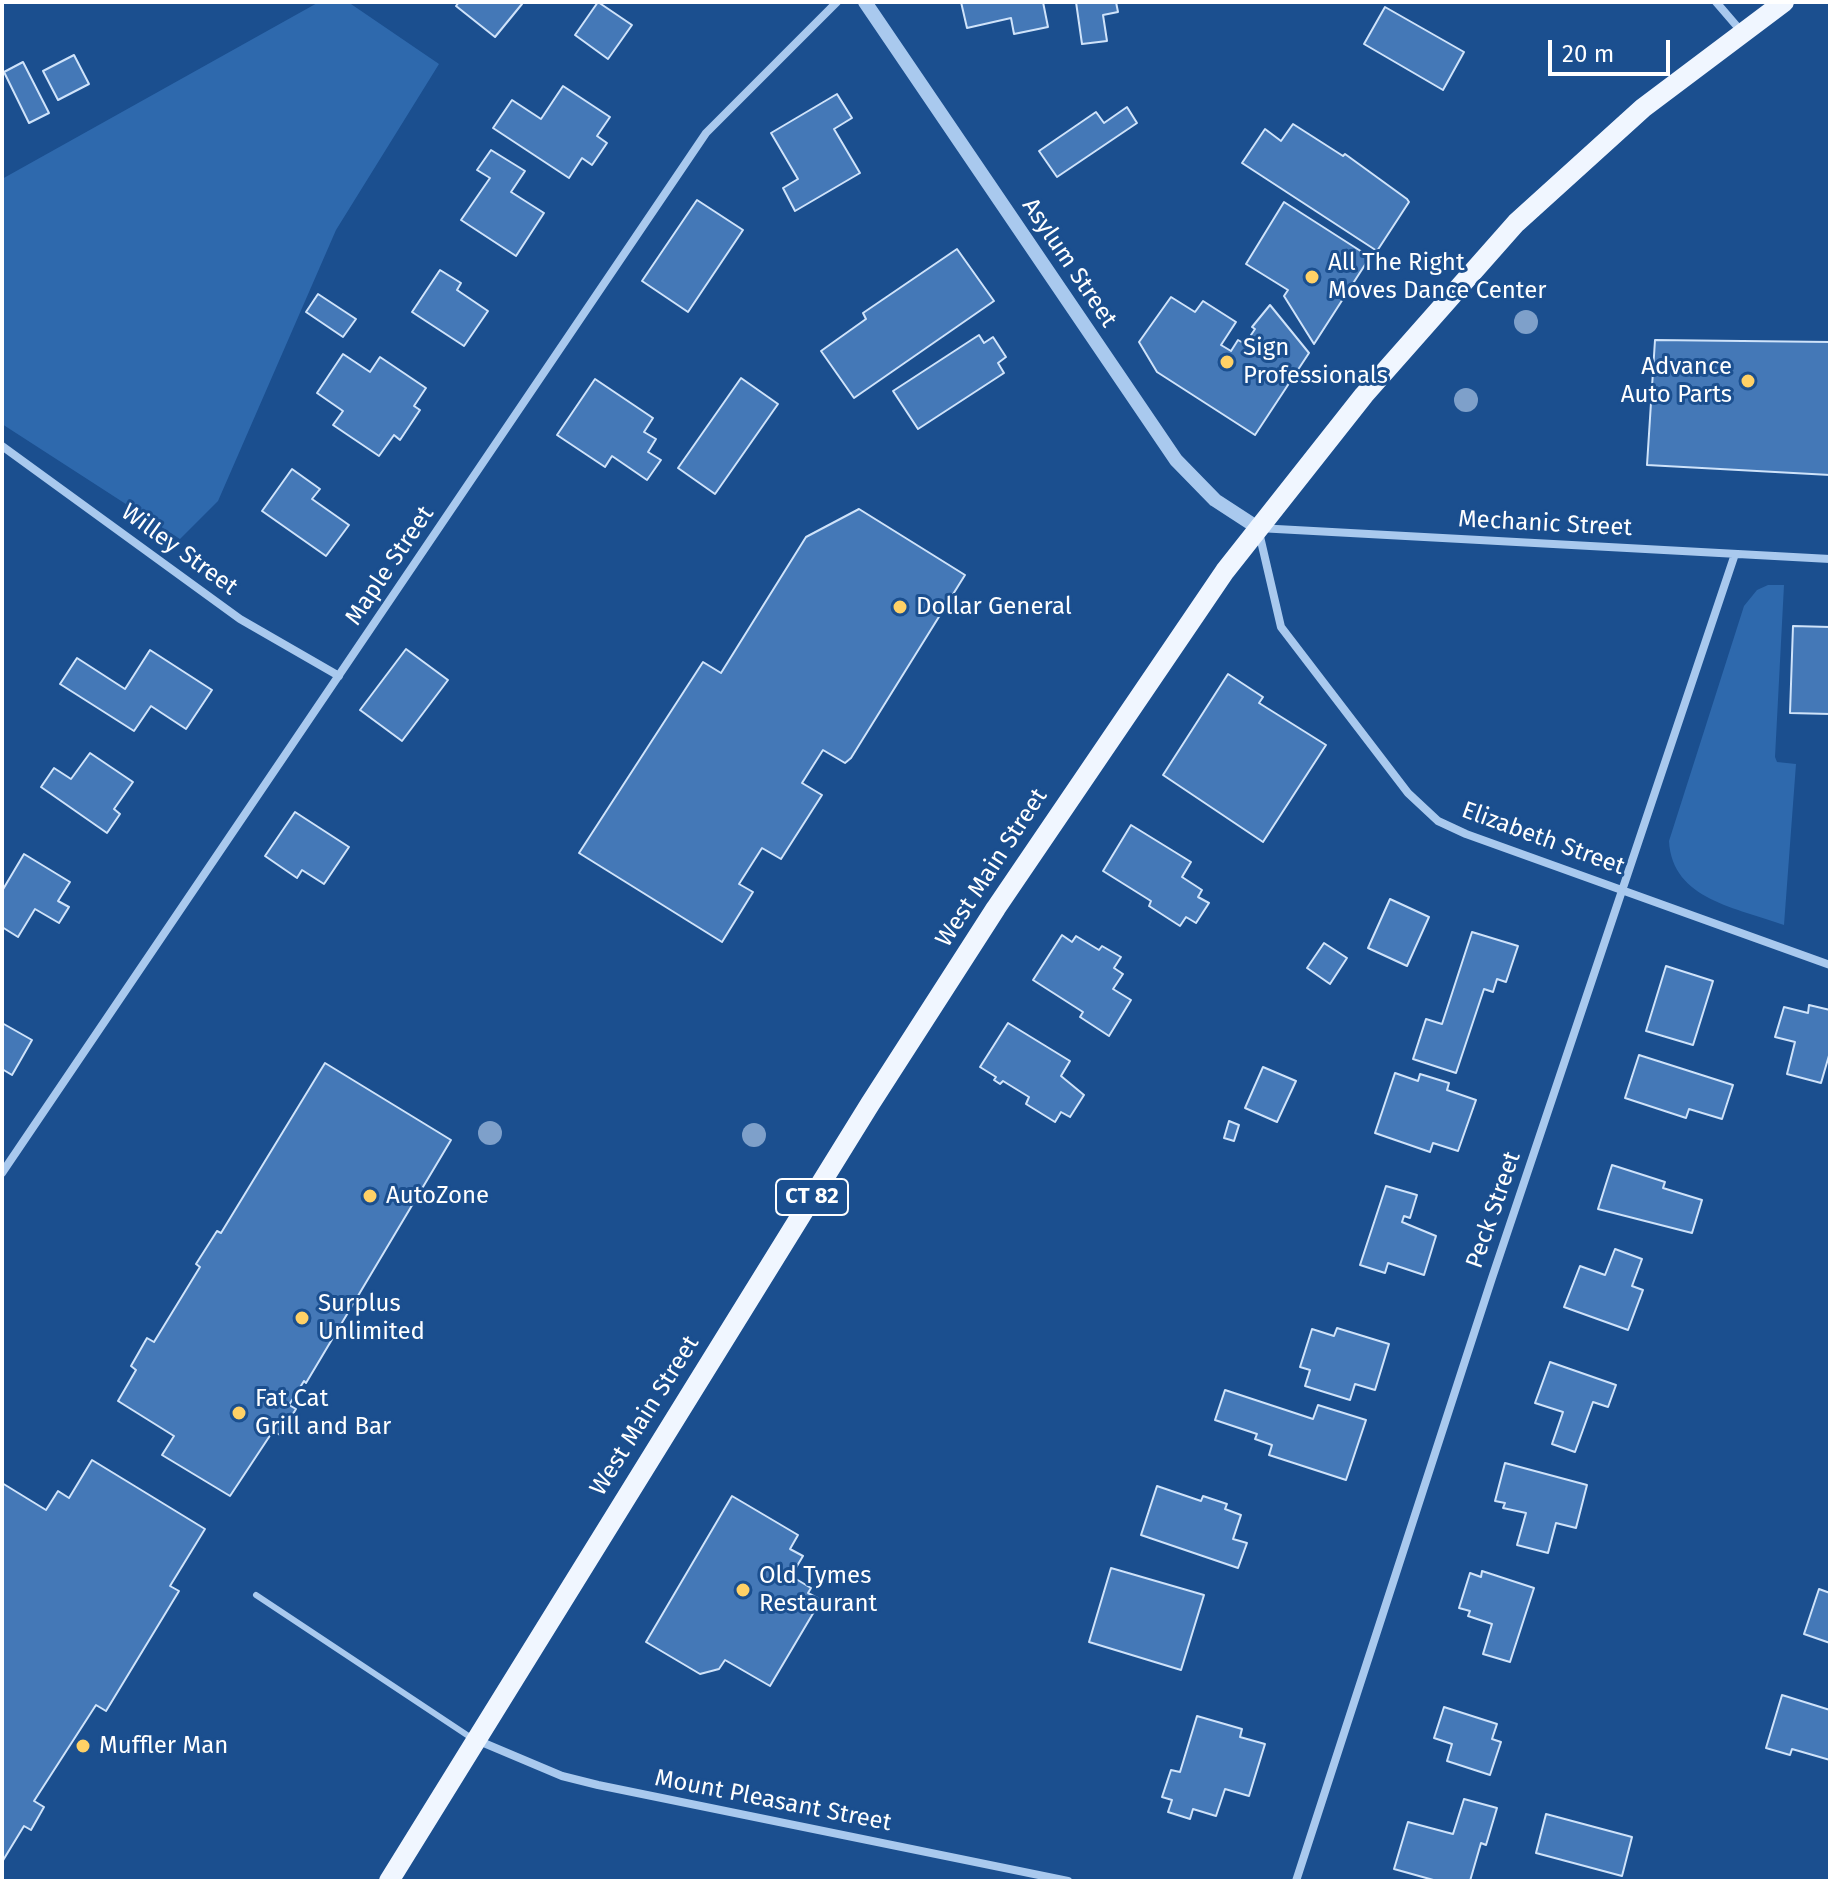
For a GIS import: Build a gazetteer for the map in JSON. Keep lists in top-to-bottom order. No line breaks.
{"streets":{"main road":["West Main Street","CT 82"],"street":["Asylum Street","Mechanic Street","Willey Street","Maple Street","Elizabeth Street","Peck Street","Mount Pleasant Street"]},"crossings":[["Asylum Street","Mechanic Street"],["Asylum Street","Elizabeth Street"],["Asylum Street","West Main Street"],["Mechanic Street","Elizabeth Street"],["Mechanic Street","West Main Street"],["Mechanic Street","Peck Street"],["Willey Street","Maple Street"],["Elizabeth Street","West Main Street"],["Elizabeth Street","Peck Street"],["West Main Street","Mount Pleasant Street"]],"places":["All The Right Moves Dance Center","Sign Professionals","Advance Auto Parts","Dollar General","AutoZone","Surplus Unlimited","Fat Cat Grill and Bar","Old Tymes Restaurant","Muffler Man"],"scale_bar":"20 m"}
